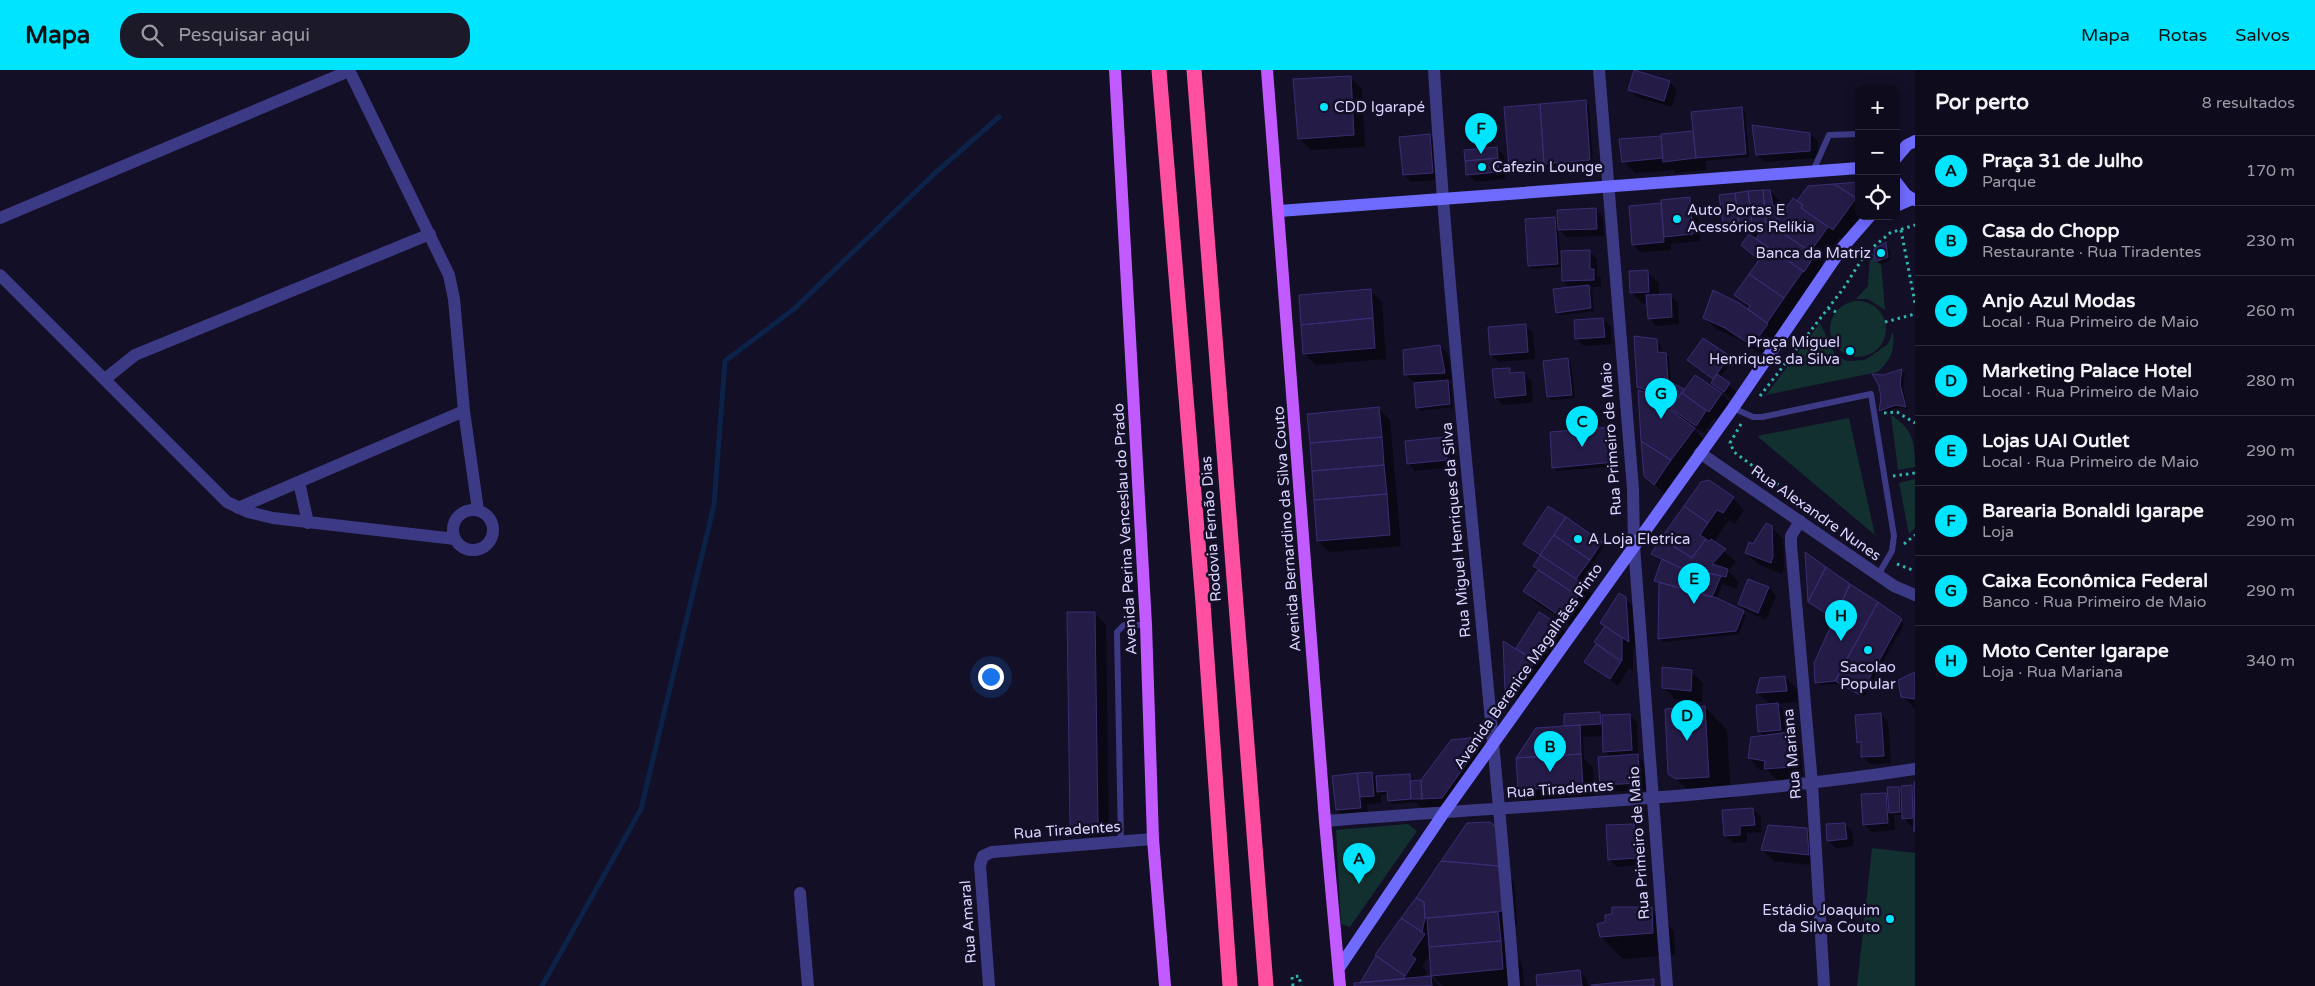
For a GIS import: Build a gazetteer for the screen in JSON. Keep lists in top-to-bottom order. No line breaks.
{"streets":{"highway":["Rodovia Fernão Dias"],"main road":["Avenida Perina Venceslau do Prado","Avenida Bernardino da Silva Couto","Avenida Berenice Magalhães Pinto"],"street":["Rua Primeiro de Maio","Rua Alexandre Nunes","Rua Miguel Henriques da Silva","Rua Mariana","Rua Tiradentes","Rua Amaral"]},"crossings":[["Rua Primeiro de Maio","Avenida Berenice Magalhães Pinto"],["Rua Primeiro de Maio","Rua Tiradentes"],["Rua Alexandre Nunes","Avenida Berenice Magalhães Pinto"],["Rua Alexandre Nunes","Rua Mariana"],["Avenida Perina Venceslau do Prado","Rua Tiradentes"],["Avenida Bernardino da Silva Couto","Avenida Berenice Magalhães Pinto"],["Avenida Bernardino da Silva Couto","Rua Tiradentes"],["Rua Miguel Henriques da Silva","Avenida Berenice Magalhães Pinto"],["Rua Miguel Henriques da Silva","Rua Tiradentes"],["Avenida Berenice Magalhães Pinto","Rua Tiradentes"],["Rua Mariana","Rua Tiradentes"],["Rua Tiradentes","Rua Amaral"]],"places":["CDD Igarapé","Cafezin Lounge","Auto Portas E Acessórios Relíkia","Banca da Matriz","Praça Miguel Henriques da Silva","A Loja Eletrica","Sacolao Popular","Estádio Joaquim da Silva Couto"],"page":{"header":"Mapa","search":"Pesquisar aqui","nav":["Mapa","Rotas","Salvos"],"heading":["Por perto","8 resultados"],"map_buttons":["+","−"],"pins":["F","G","C","E","H","D","B","A"],"list":[{"mark":"A","name":"Praça 31 de Julho","note":"Parque","value":"170 m"},{"mark":"B","name":"Casa do Chopp","note":"Restaurante · Rua Tiradentes","value":"230 m"},{"mark":"C","name":"Anjo Azul Modas","note":"Local · Rua Primeiro de Maio","value":"260 m"},{"mark":"D","name":"Marketing Palace Hotel","note":"Local · Rua Primeiro de Maio","value":"280 m"},{"mark":"E","name":"Lojas UAI Outlet","note":"Local · Rua Primeiro de Maio","value":"290 m"},{"mark":"F","name":"Barearia Bonaldi Igarape","note":"Loja","value":"290 m"},{"mark":"G","name":"Caixa Econômica Federal","note":"Banco · Rua Primeiro de Maio","value":"290 m"},{"mark":"H","name":"Moto Center Igarape","note":"Loja · Rua Mariana","value":"340 m"}]}}
